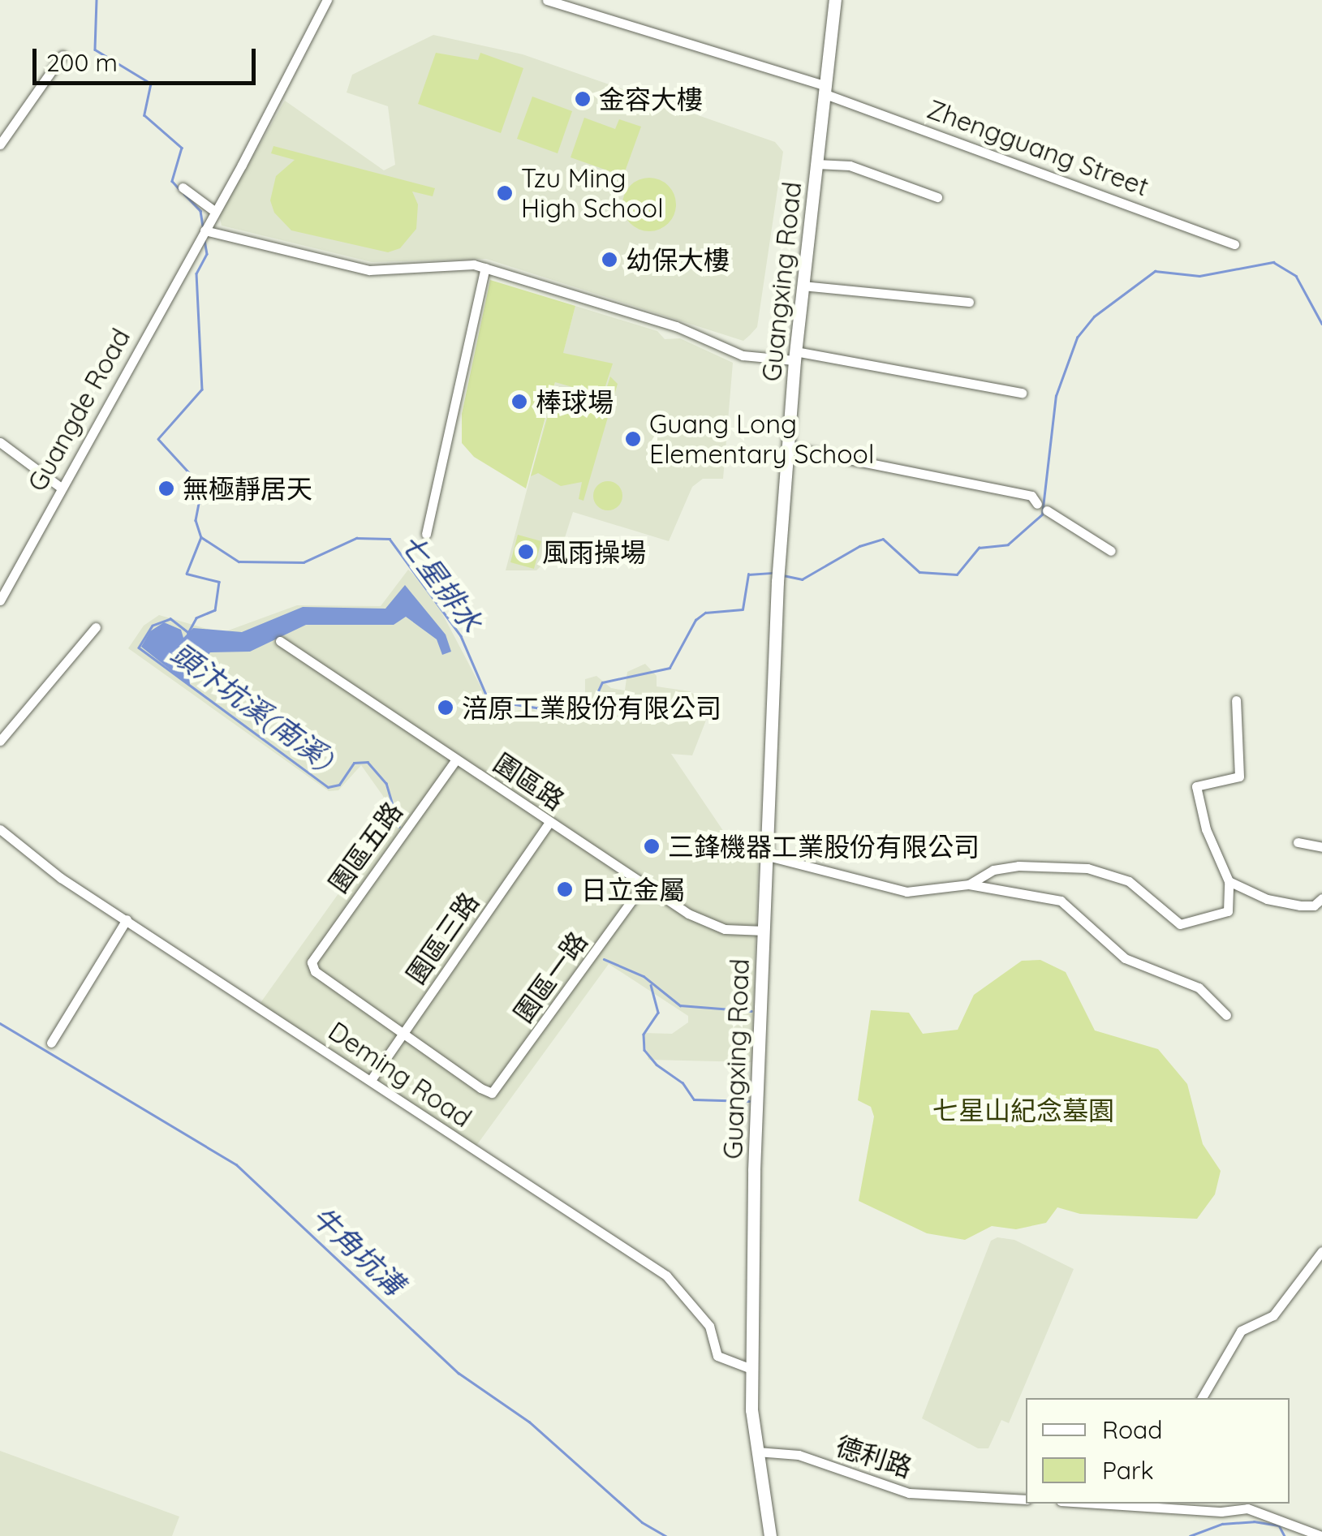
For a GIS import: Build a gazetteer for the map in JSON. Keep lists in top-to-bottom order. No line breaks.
{"streets":{"main road":["Guangxing Road"],"street":["Zhengguang Street","Guangde Road","園區路","園區五路","園區三路","園區一路","Deming Road","德利路"]},"crossings":[["Zhengguang Street","Guangxing Road"],["Guangxing Road","園區路"],["Guangxing Road","Deming Road"],["Guangxing Road","德利路"],["園區路","園區五路"],["園區路","園區三路"],["園區路","園區一路"],["園區五路","園區三路"],["園區五路","園區一路"],["園區三路","園區一路"],["園區三路","Deming Road"]],"water":["七星排水","頭汴坑溪(南溪)","牛角坑溝"],"parks":["七星山紀念墓園"],"places":["金容大樓","Tzu Ming High School","幼保大樓","棒球場","Guang Long Elementary School","無極靜居天","風雨操場","涪原工業股份有限公司","三鋒機器工業股份有限公司","日立金屬"],"legend":["Road","Park"],"scale_bar":"200 m"}
